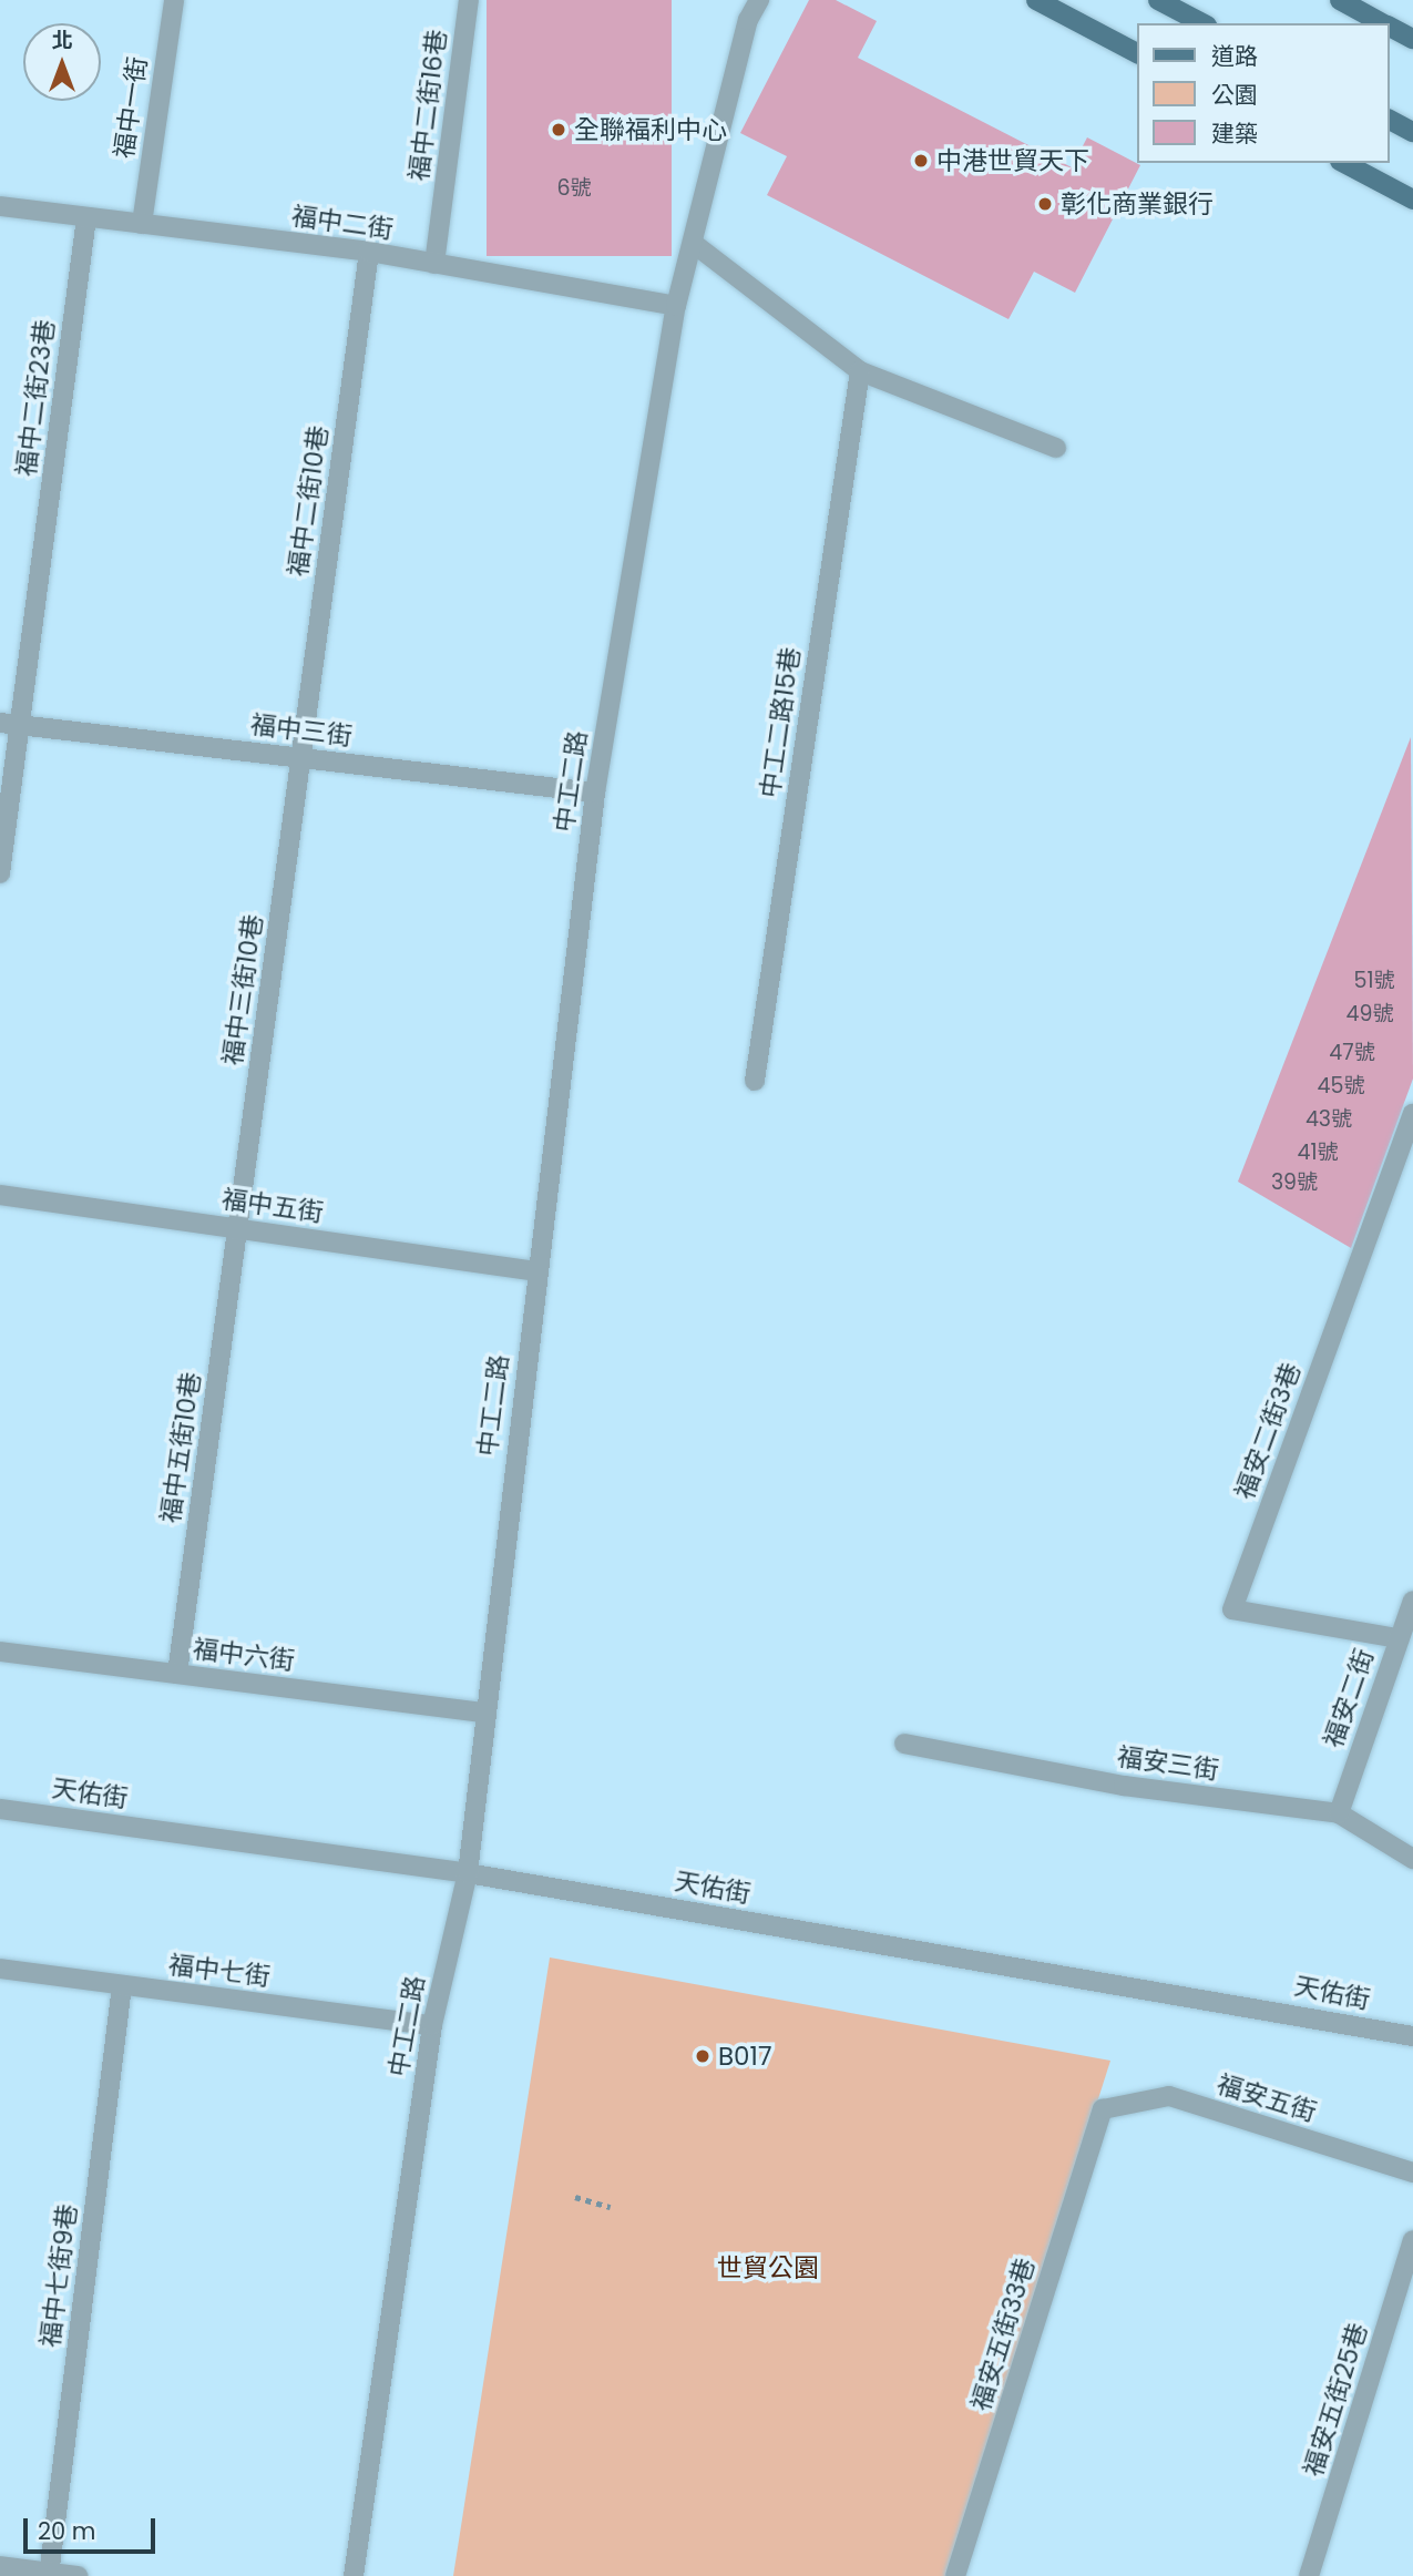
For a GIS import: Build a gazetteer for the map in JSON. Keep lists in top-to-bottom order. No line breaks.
{"streets":{"street":["福中二街16巷","福中一街","福中二街","福中二街23巷","福中二街10巷","中工二路15巷","福中三街","中工二路","福中三街10巷","福中五街","福安二街3巷","福中五街10巷","福中六街","福安二街","福安三街","天佑街","福中七街","福安五街","福中七街9巷","福安五街33巷","福安五街25巷"]},"crossings":[["福中二街16巷","福中二街"],["福中一街","福中二街"],["福中二街","福中二街23巷"],["福中二街","福中二街10巷"],["福中二街","中工二路"],["福中二街23巷","福中三街"],["福中二街10巷","福中三街"],["福中二街10巷","福中三街10巷"],["福中三街","中工二路"],["福中三街","福中三街10巷"],["中工二路","福中五街"],["中工二路","福中六街"],["中工二路","天佑街"],["中工二路","福中七街"],["福中三街10巷","福中五街"],["福中三街10巷","福中五街10巷"],["福中五街","福中五街10巷"],["福安二街3巷","福安二街"],["福中五街10巷","福中六街"],["福安二街","福安三街"],["福中七街","福中七街9巷"],["福安五街","福安五街33巷"]],"parks":["世貿公園"],"places":["全聯福利中心","中港世貿天下","彰化商業銀行","B017"],"house_numbers":["6號","51號","49號","47號","45號","43號","41號","39號"],"legend":["道路","公園","建築"],"scale_bar":"20 m","north":"top"}
